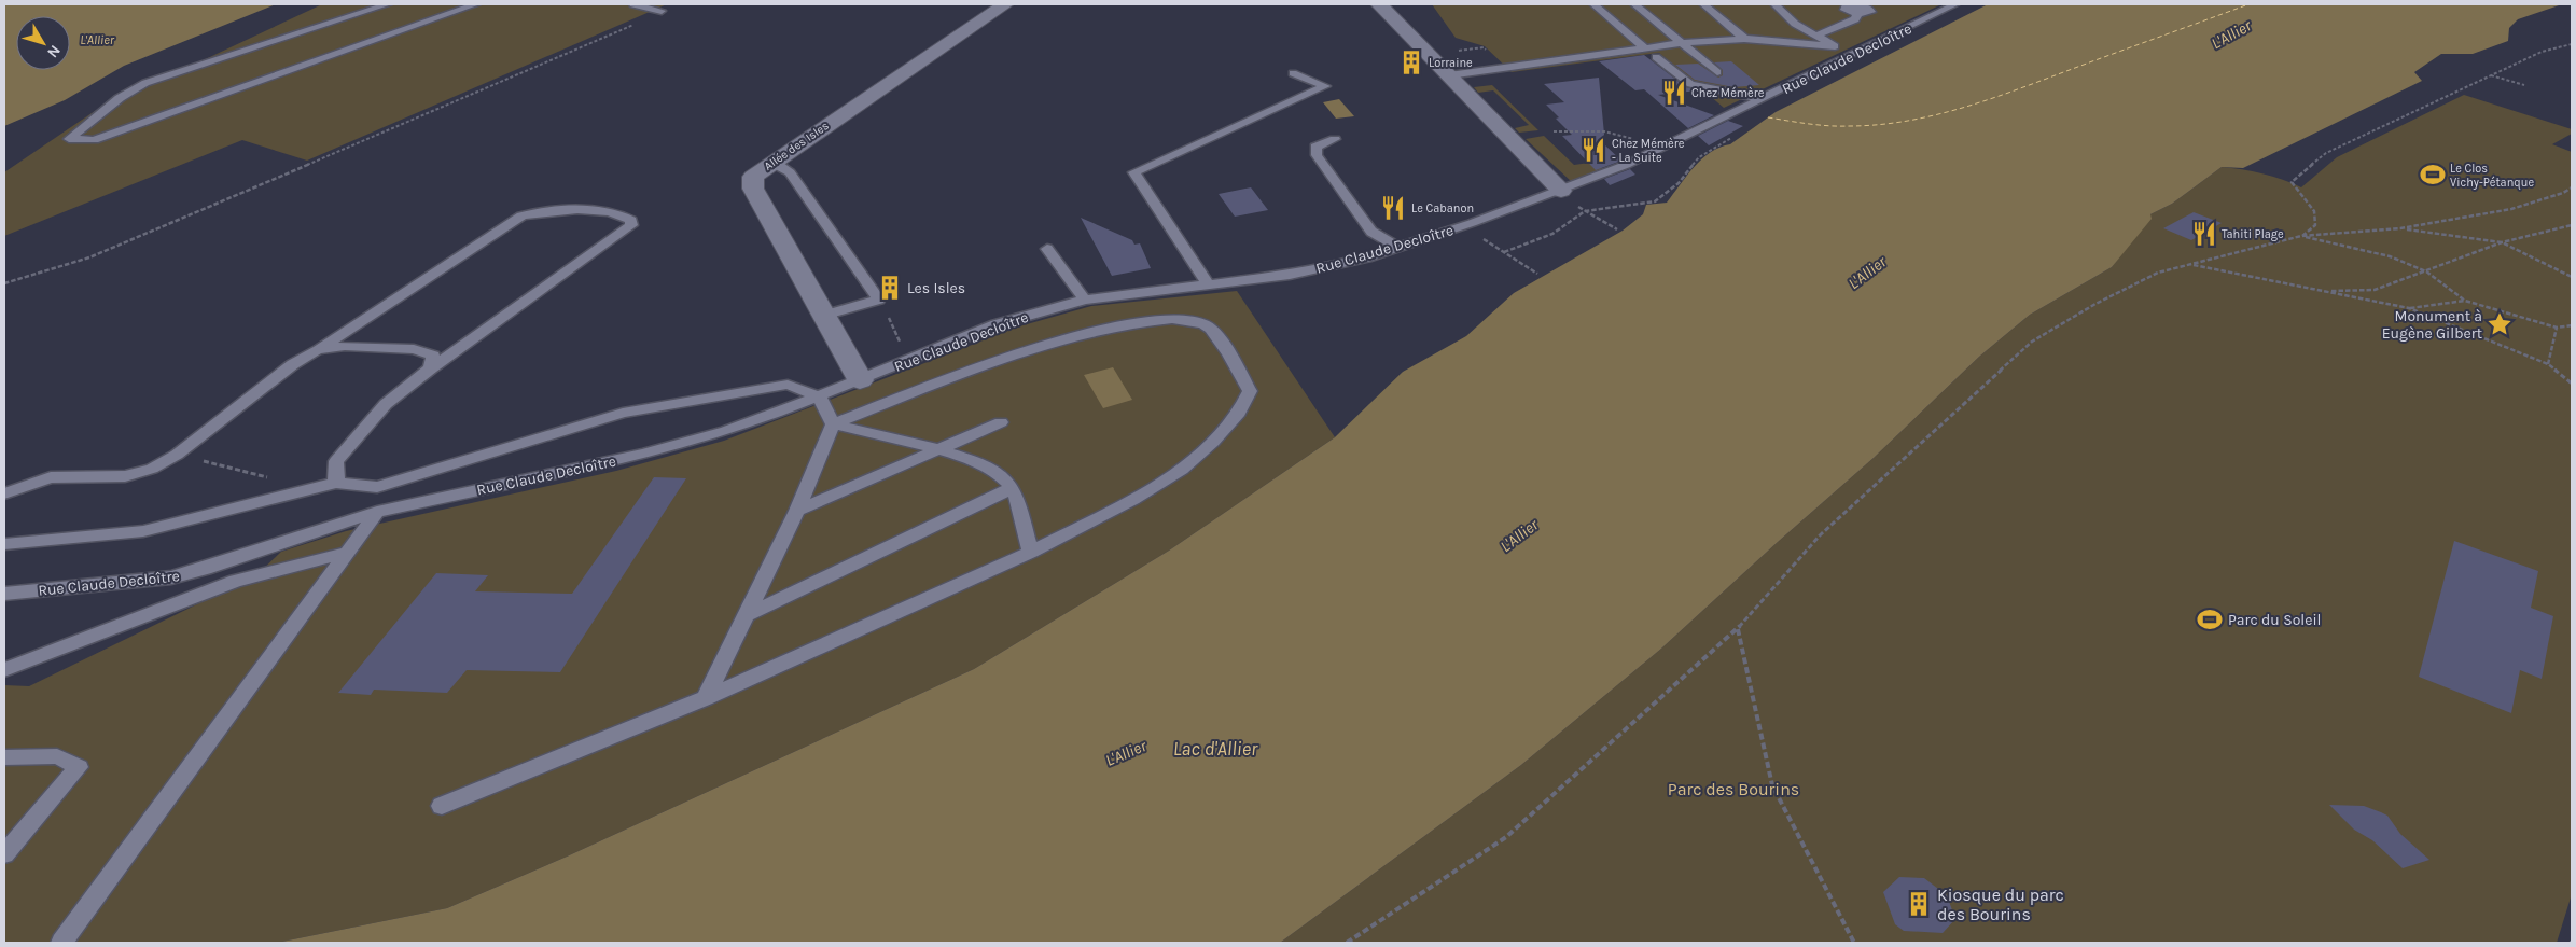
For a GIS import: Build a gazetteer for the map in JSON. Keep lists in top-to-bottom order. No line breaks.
{"streets":{"street":["Allée des Isles"],"lane":["Rue Claude Decloître"]},"crossings":[["Rue Claude Decloître","Allée des Isles"]],"water":["L'Allier","Lac d'Allier"],"parks":["Parc des Bourins"],"places":{"building":["Lorraine","Les Isles","Kiosque du parc des Bourins"],"restaurant":["Chez Mémère","Chez Mémère - La Suite","Le Cabanon","Tahiti Plage"],"sports":["Le Clos Vichy-Pétanque","Parc du Soleil"],"place":["Monument à Eugène Gilbert"]},"north":"bottom right"}
